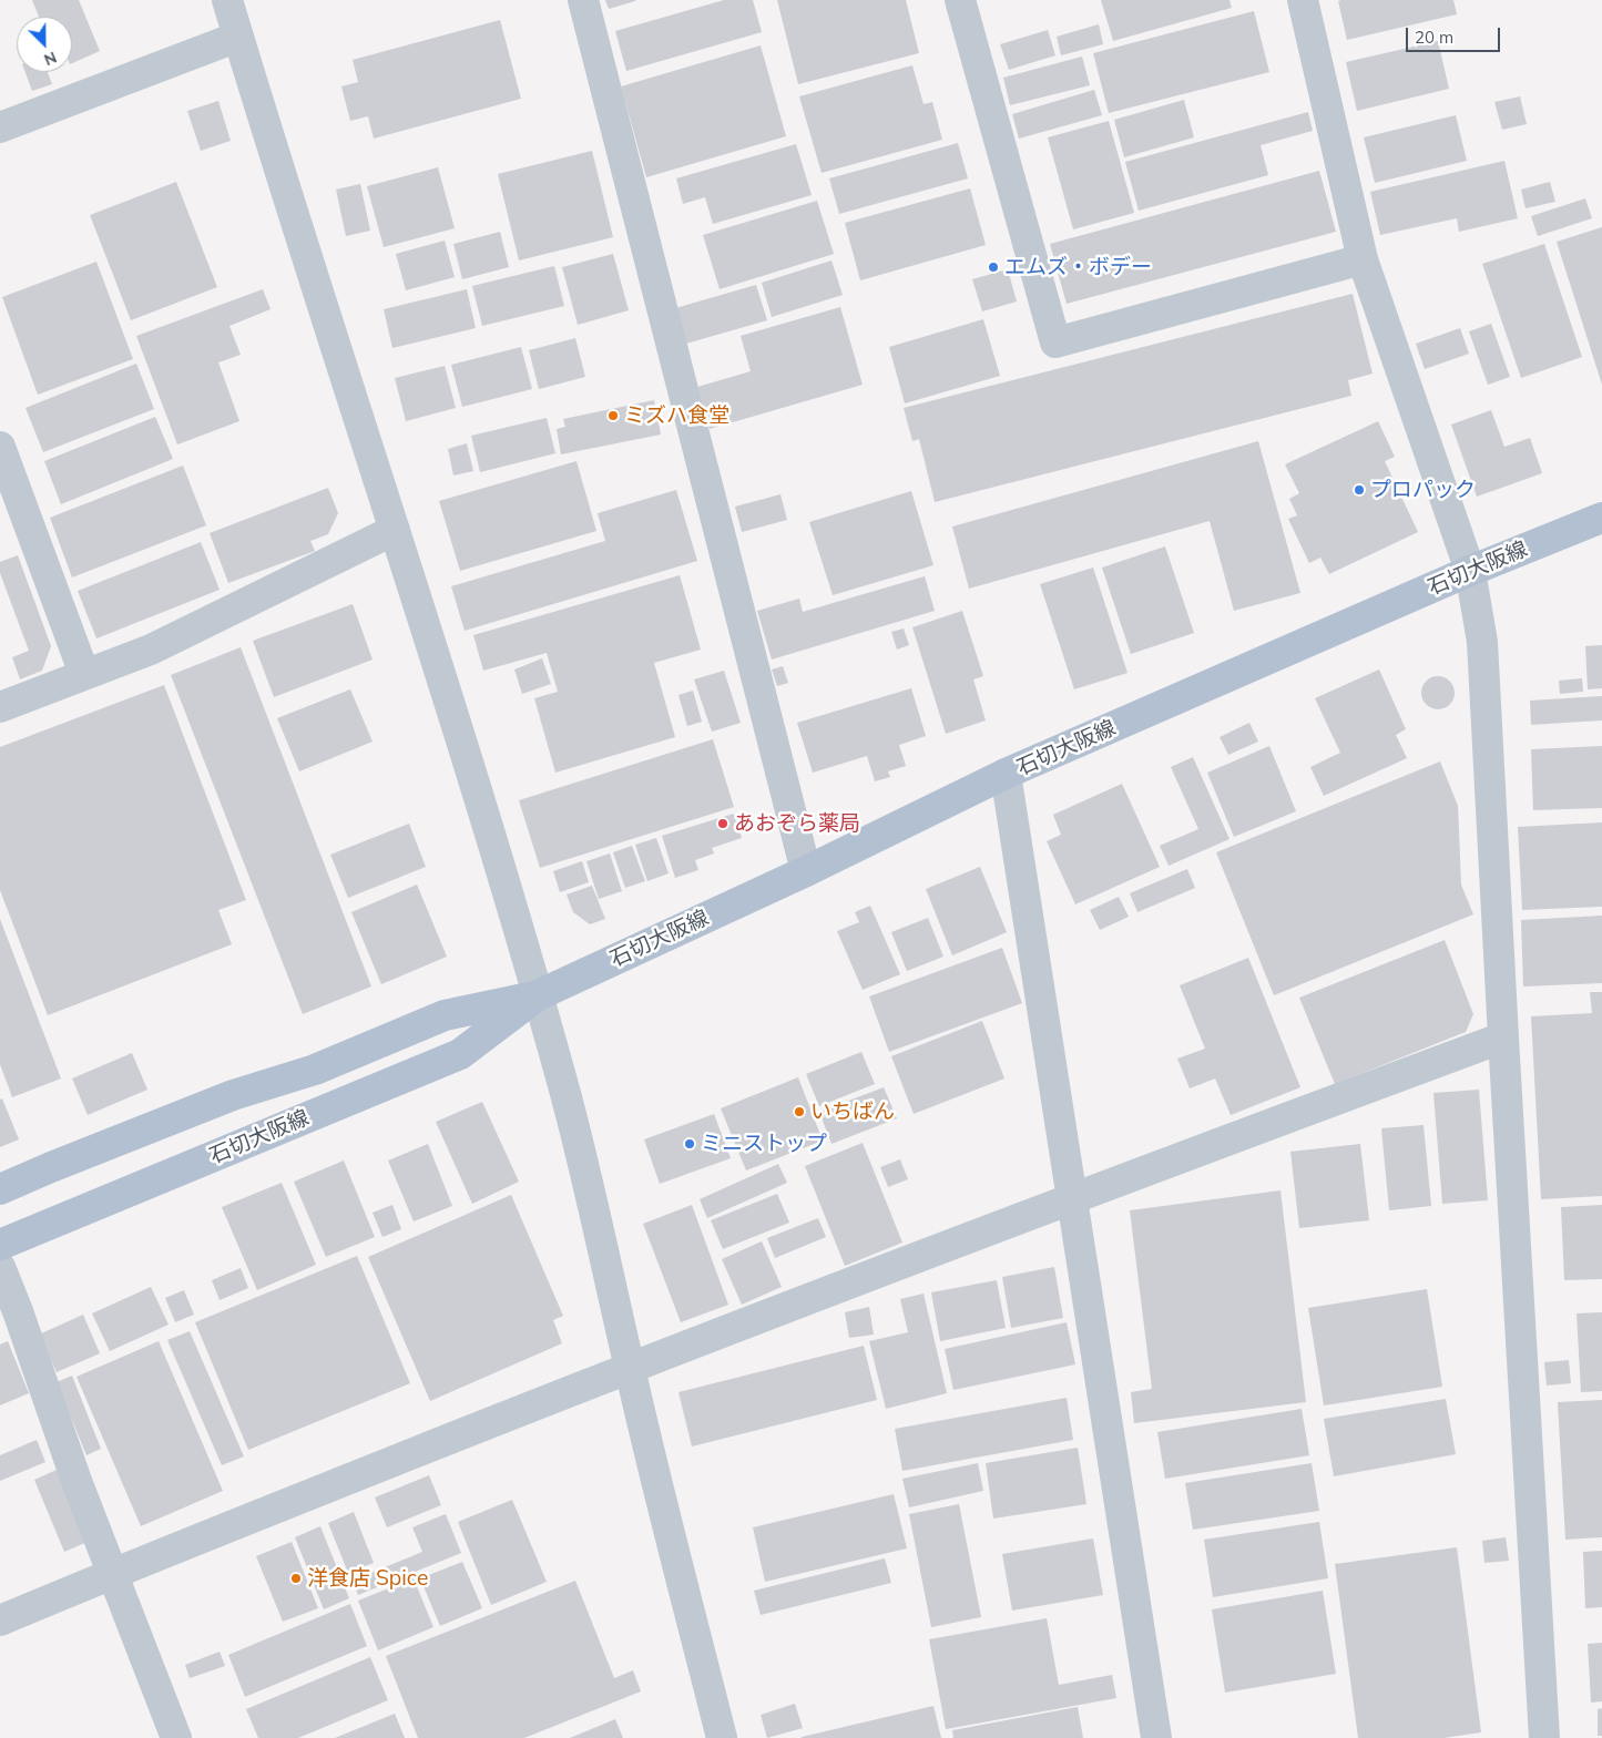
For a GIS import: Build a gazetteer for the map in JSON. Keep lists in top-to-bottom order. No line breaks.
{"streets":{"main road":["石切大阪線"]},"places":["エムズ・ボデー","ミズハ食堂","プロパック","あおぞら薬局","いちばん","ミニストップ","洋食店 Spice"],"scale_bar":"20 m","north":"bottom right"}
